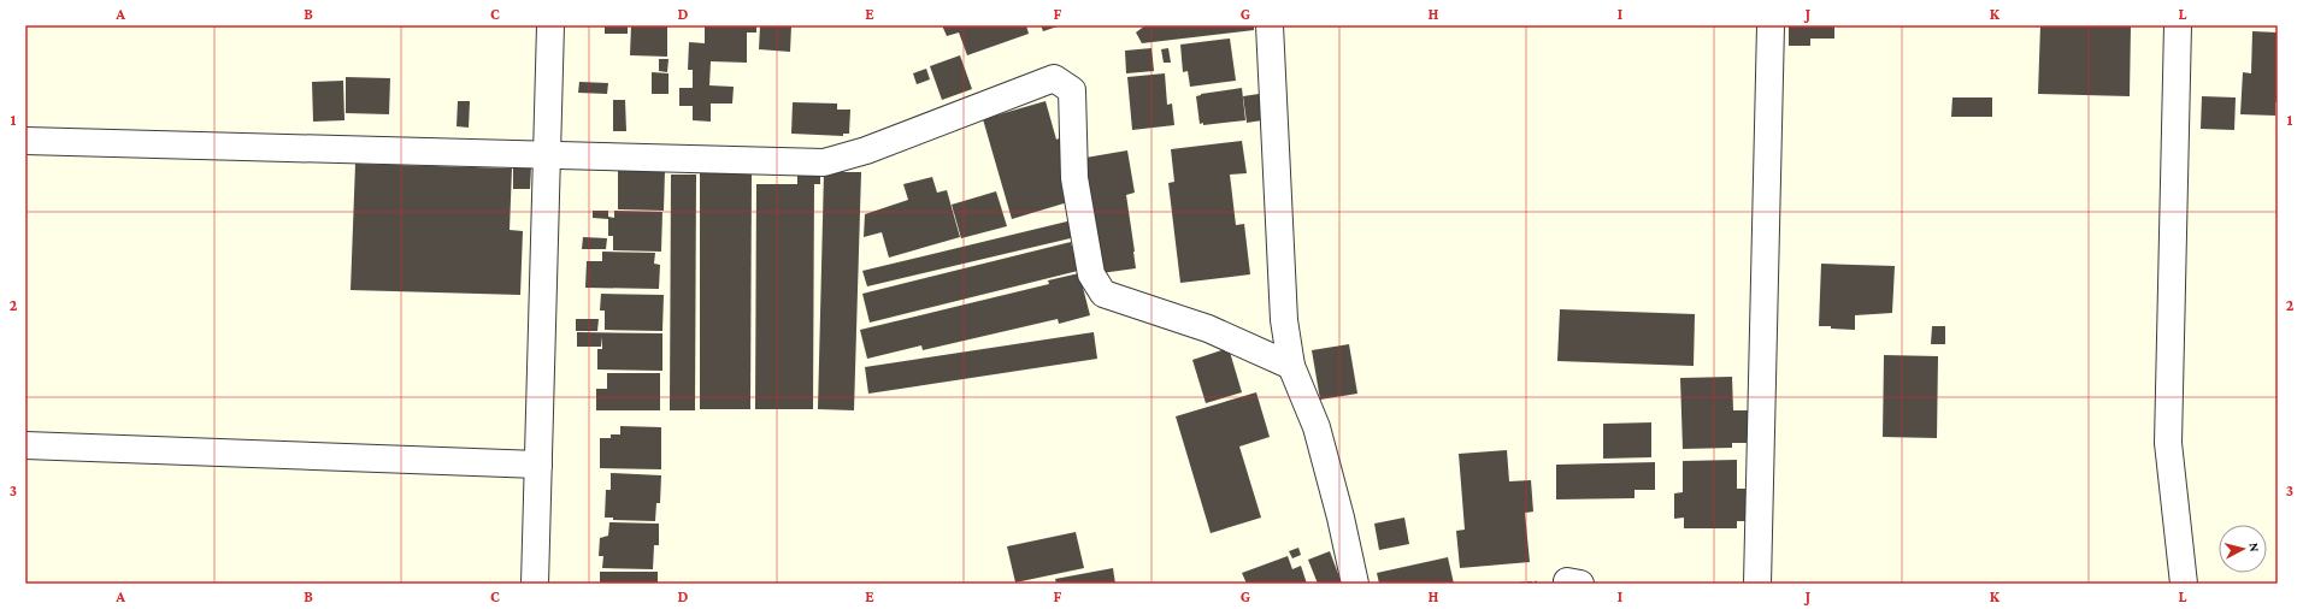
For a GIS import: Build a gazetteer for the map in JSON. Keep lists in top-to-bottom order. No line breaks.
{"north":"right","grid":{"columns":["A","B","C","D","E","F","G","H","I","J","K","L"],"rows":["1","2","3"]}}
